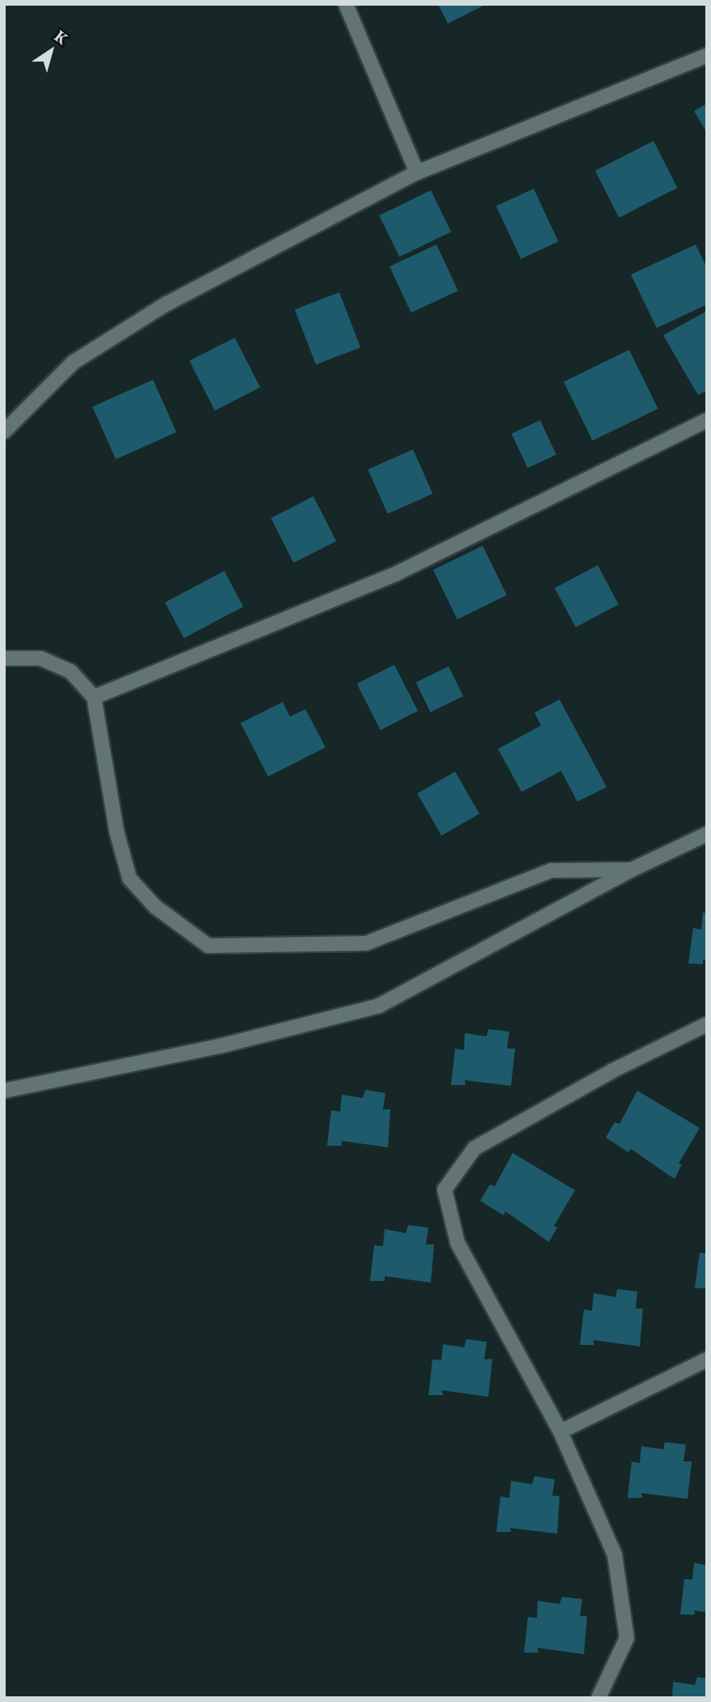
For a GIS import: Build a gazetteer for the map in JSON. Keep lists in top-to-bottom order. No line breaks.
{"north":"top right"}
